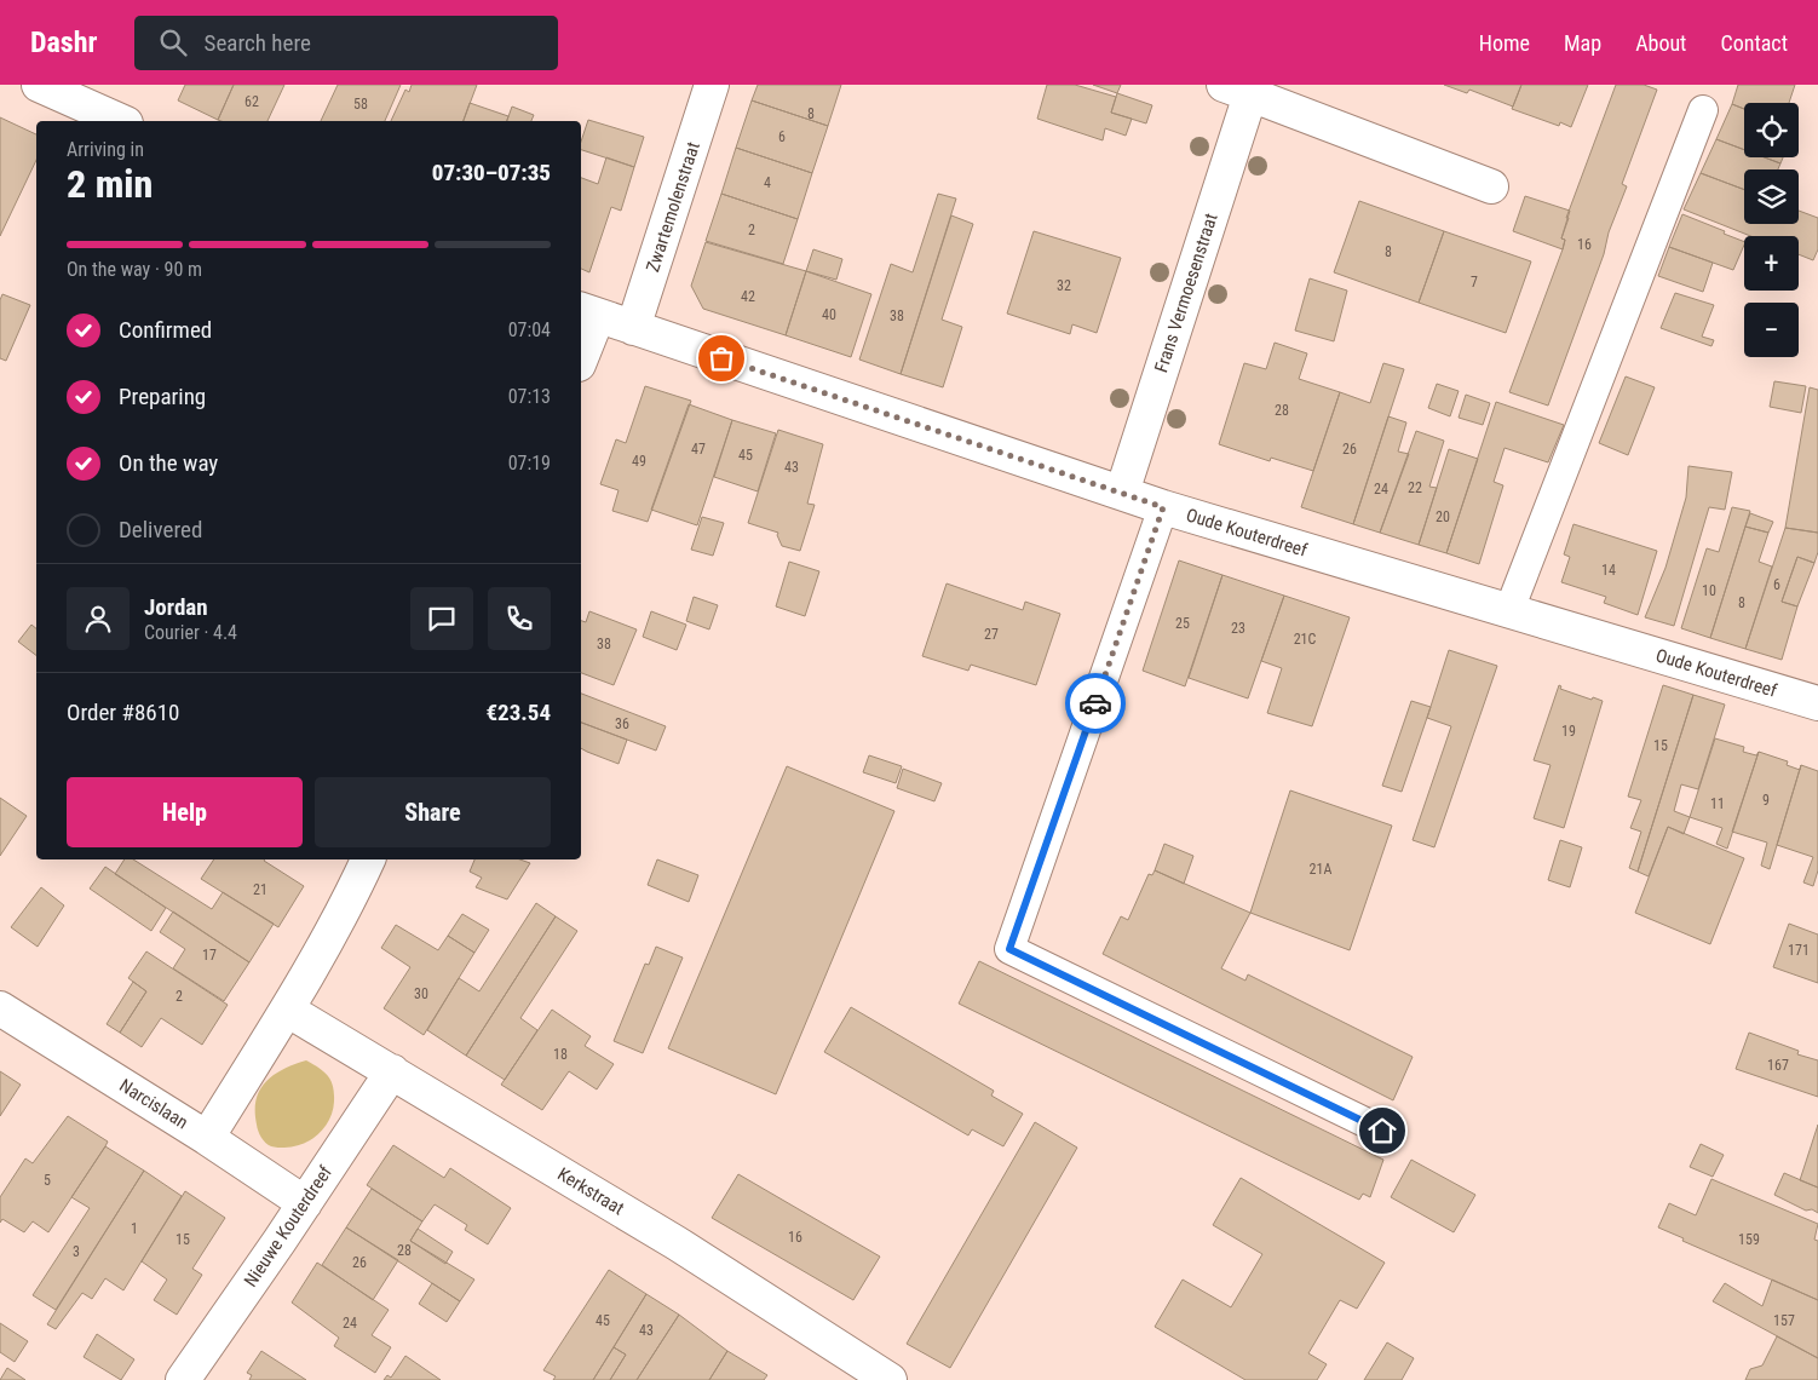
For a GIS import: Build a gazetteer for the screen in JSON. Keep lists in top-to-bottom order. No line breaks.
{"streets":{"street":["Zwartemolenstraat","Frans Vermoesenstraat","Oude Kouterdreef","Narcislaan","Kerkstraat","Nieuwe Kouterdreef"]},"crossings":[["Zwartemolenstraat","Oude Kouterdreef"],["Frans Vermoesenstraat","Oude Kouterdreef"],["Narcislaan","Nieuwe Kouterdreef"],["Kerkstraat","Nieuwe Kouterdreef"]],"house_numbers":["62","58","8","6","4","2","16","8","7","32","42","40","38","28","47","26","45","49","43","22","24","20","14","6","10","8","25","23","27","21C","38","36","19","15","9","11","21A","21","171","17","30","2","18","167","5","1","16","15","159","28","3","26","45","157","24","43"],"page":{"header":"Dashr","search":"Search here","nav":["Home","Map","About","Contact"],"map_buttons":["+","−"],"heading":["2 min","Arriving in","07:30–07:35"],"panel":["Jordan","Courier · 4.4","Order #8610","€23.54"],"bar":"On the way · 90 m","list":[["Confirmed","07:04"],["Preparing","07:13"],["On the way","07:19"],"Delivered"],"buttons":["Help","Share"]}}
